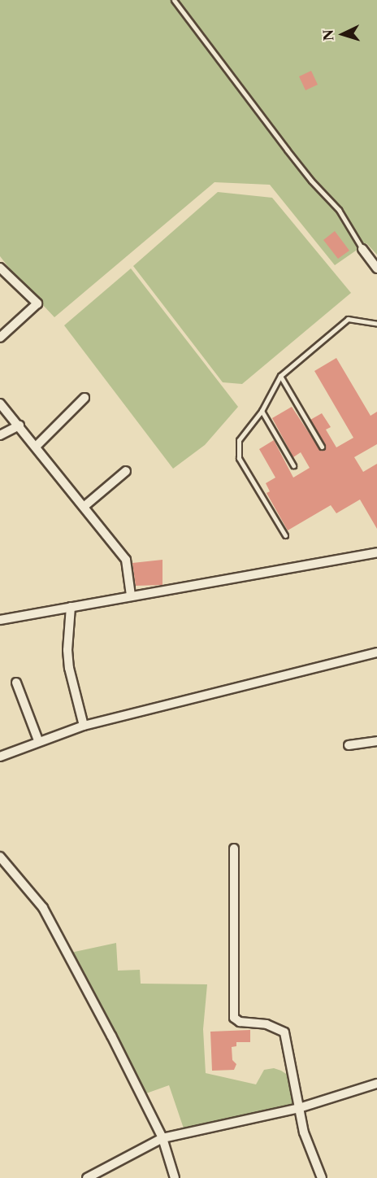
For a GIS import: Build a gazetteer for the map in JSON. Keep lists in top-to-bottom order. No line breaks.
{"north":"left"}
